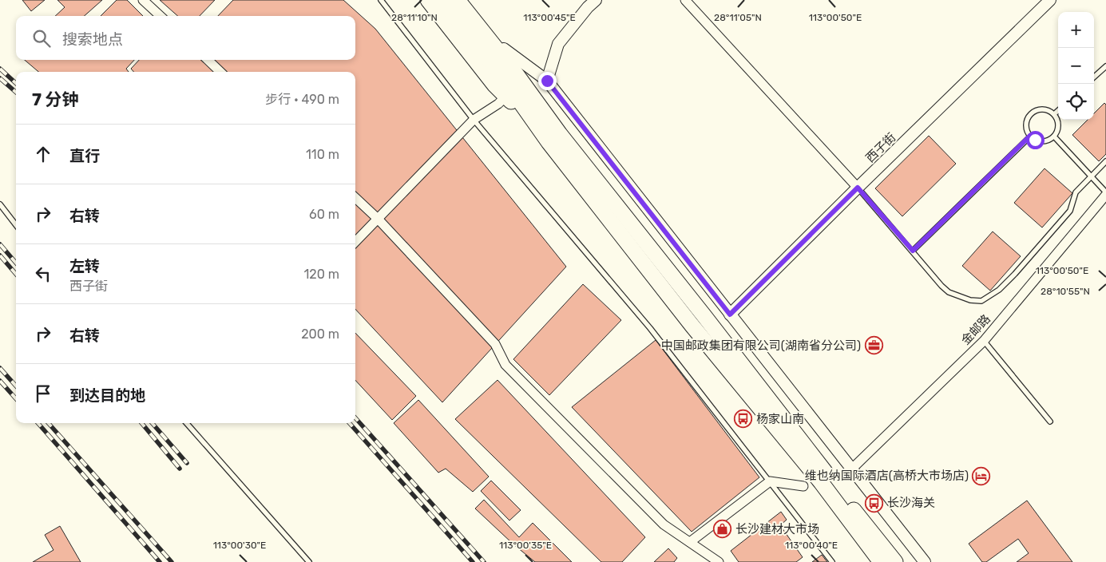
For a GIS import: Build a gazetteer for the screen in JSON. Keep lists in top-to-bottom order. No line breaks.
{"streets":{"street":["西子街","金邮路"]},"places":{"office":["中国邮政集团有限公司(湖南省分公司)"],"bus stop":["杨家山南","长沙海关"],"hotel":["维也纳国际酒店(高桥大市场店)"],"shop":["长沙建材大市场"]},"page":{"map_buttons":["+","−"],"search":"搜索地点","heading":["7 分钟","步行 · 490 m"],"list":[["直行","110 m"],["右转","60 m"],["左转","西子街","120 m"],["右转","200 m"],"到达目的地"]},"coordinates":["28°11'10\"N","113°00'45\"E","28°11'05\"N","113°00'50\"E","28°10'55\"N","113°00'30\"E","113°00'35\"E","113°00'40\"E"]}
